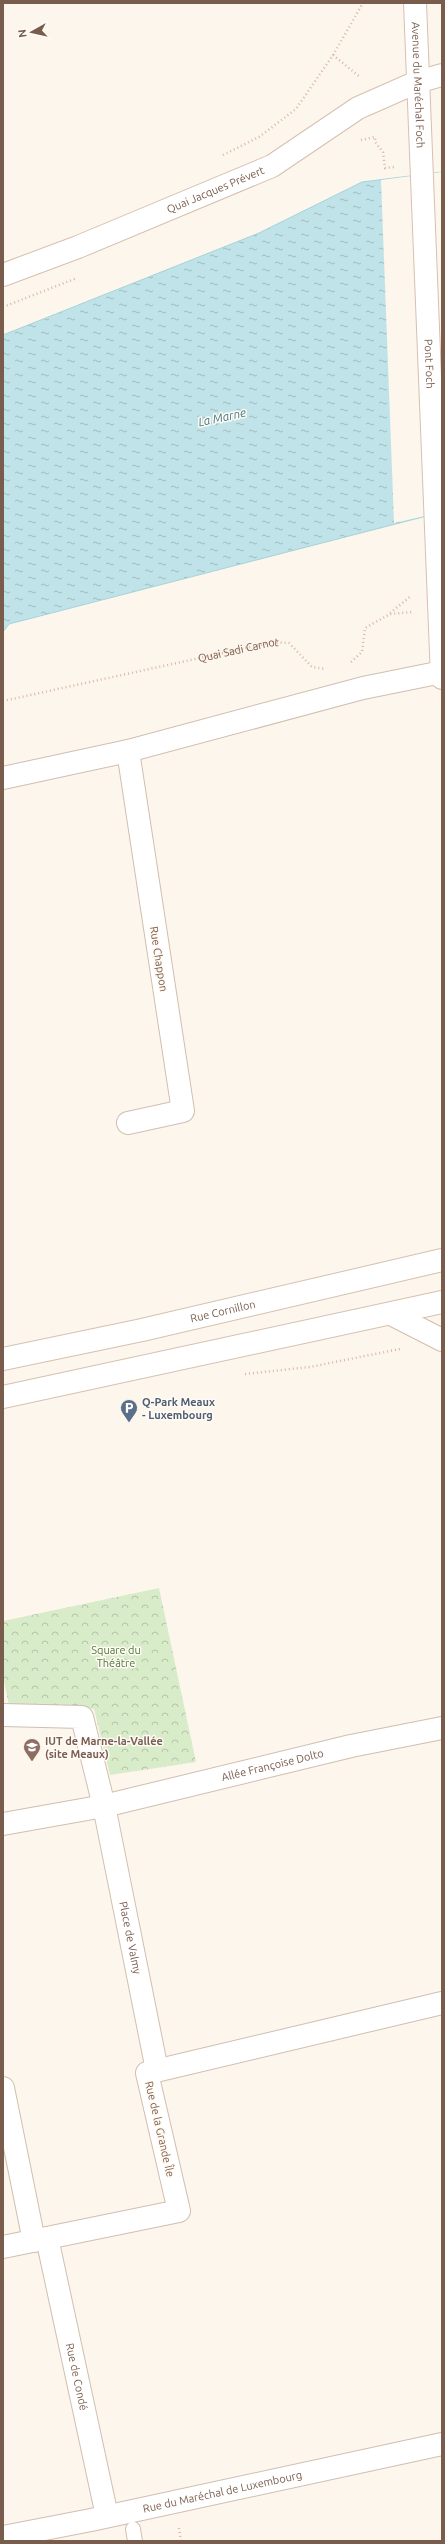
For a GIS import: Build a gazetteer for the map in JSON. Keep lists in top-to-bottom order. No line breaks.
{"streets":{"street":["Avenue du Maréchal Foch","Quai Jacques Prévert","Pont Foch","Rue Chappon","Rue Cornillon","Allée Françoise Dolto","Place de Valmy","Rue de la Grande Île","Rue de Condé","Rue du Maréchal de Luxembourg"],"path":["Quai Sadi Carnot"]},"crossings":[["Avenue du Maréchal Foch","Quai Jacques Prévert"],["Avenue du Maréchal Foch","Pont Foch"],["Allée Françoise Dolto","Place de Valmy"],["Place de Valmy","Rue de la Grande Île"],["Rue de la Grande Île","Rue de Condé"],["Rue de Condé","Rue du Maréchal de Luxembourg"]],"water":["La Marne"],"parks":["Square du Théâtre"],"places":{"parking":["Q-Park Meaux - Luxembourg"],"school or university":["IUT de Marne-la-Vallée (site Meaux)"]},"north":"left"}
